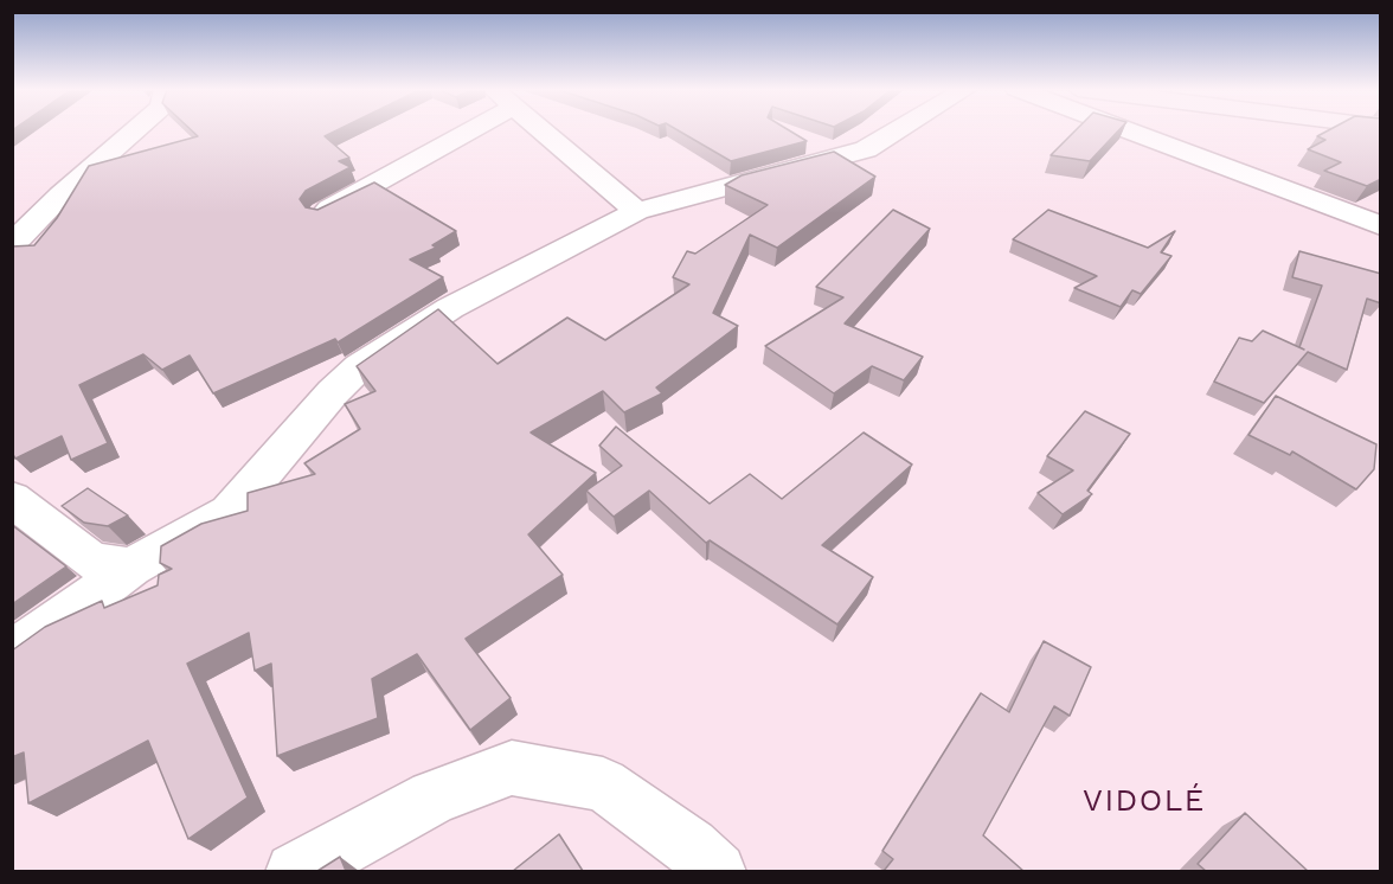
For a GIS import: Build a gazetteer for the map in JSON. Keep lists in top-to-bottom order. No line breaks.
{"districts":["VIDOLÉ"]}
